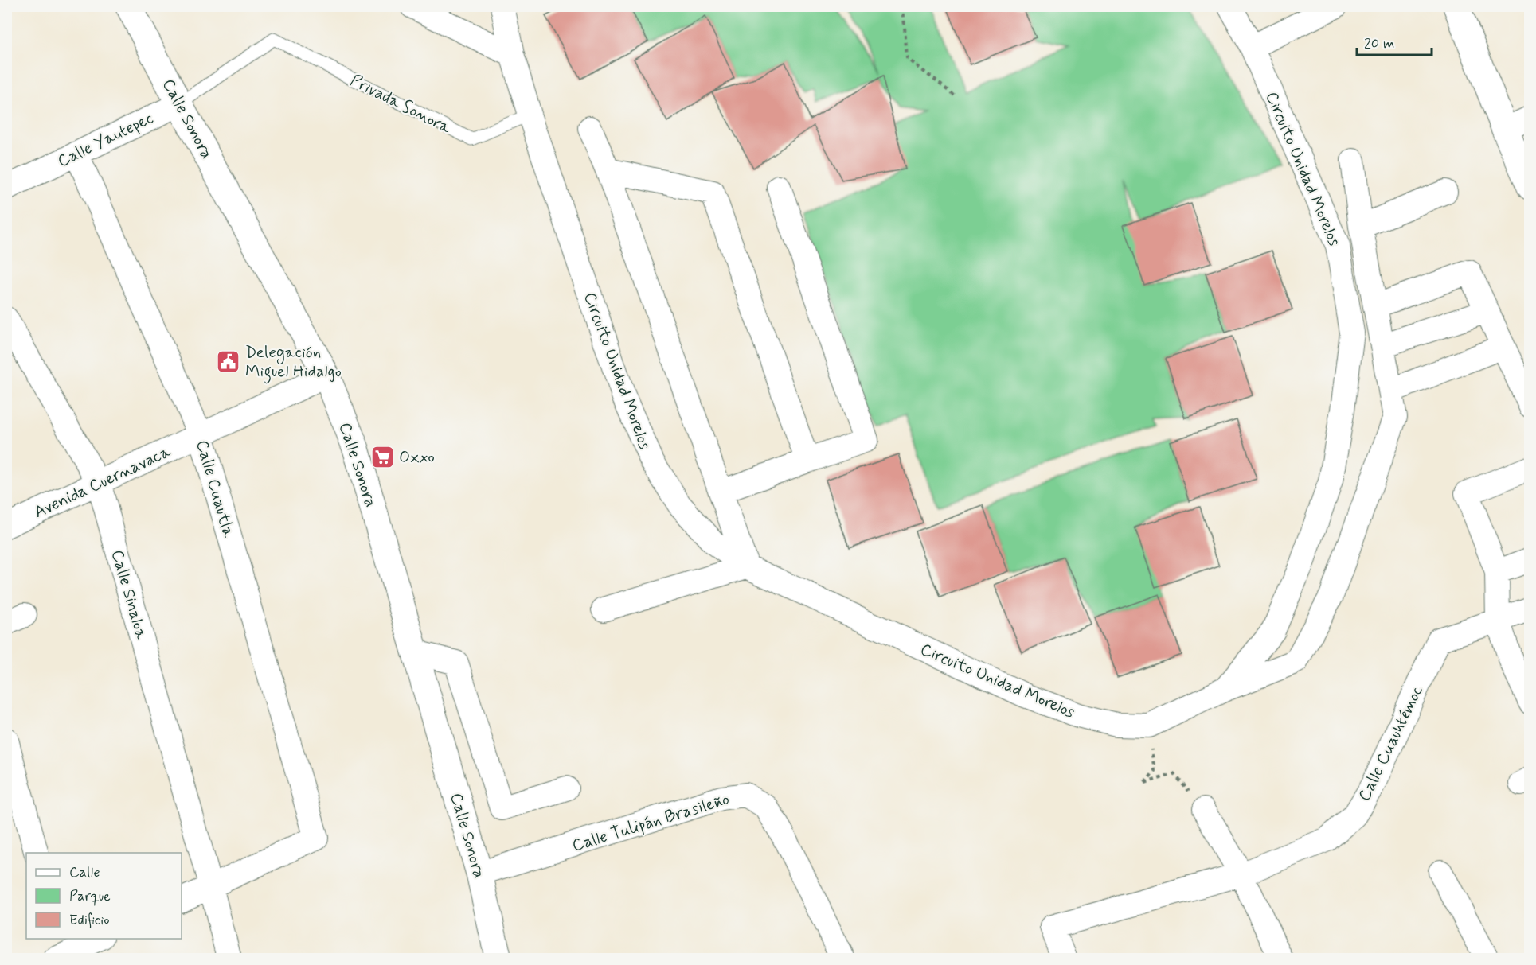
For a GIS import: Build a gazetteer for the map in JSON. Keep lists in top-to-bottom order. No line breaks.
{"streets":{"street":["Calle Sonora","Calle Yautepec","Circuito Unidad Morelos","Avenida Cuernavaca","Calle Cuautla","Calle Sinaloa","Calle Cuauhtémoc","Calle Tulipán Brasileño"],"lane":["Privada Sonora"]},"crossings":[["Privada Sonora","Calle Yautepec"],["Privada Sonora","Circuito Unidad Morelos"],["Calle Sonora","Calle Yautepec"],["Calle Sonora","Avenida Cuernavaca"],["Calle Sonora","Calle Tulipán Brasileño"],["Calle Yautepec","Calle Cuautla"],["Avenida Cuernavaca","Calle Cuautla"],["Avenida Cuernavaca","Calle Sinaloa"],["Calle Cuautla","Calle Sinaloa"]],"places":{"public building":["Delegación Miguel Hidalgo"],"supermarket":["Oxxo"]},"legend":["Calle","Parque","Edificio"],"scale_bar":"20 m"}
